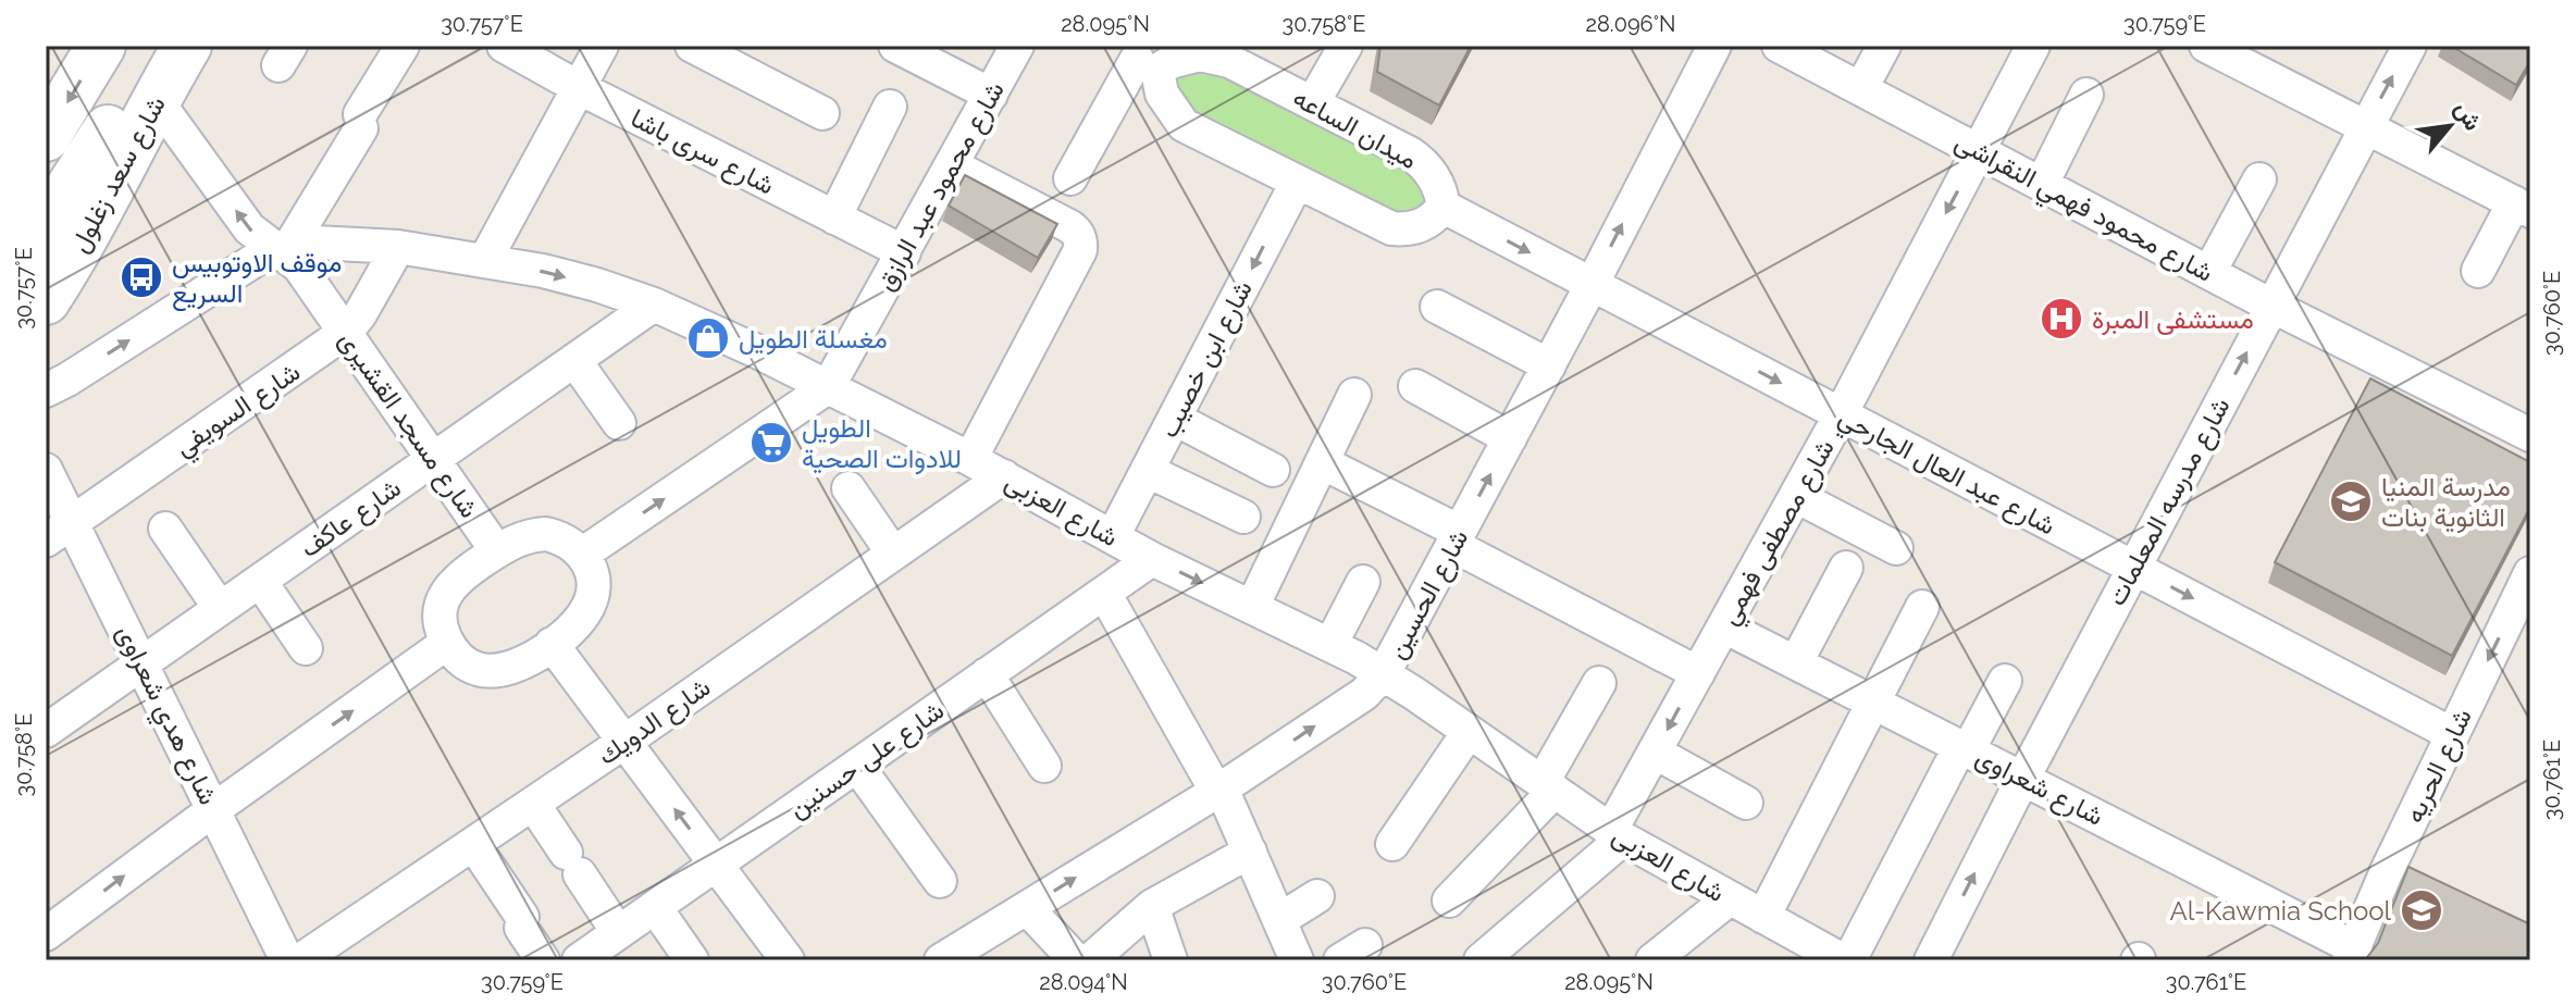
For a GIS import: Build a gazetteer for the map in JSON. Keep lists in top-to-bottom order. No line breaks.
{"streets":{"main road":["شارع سعد زغلول"],"street":["ميدان الساعه","شارع سرى باشا","شارع محمود عبد الرازق","شارع محمود فهمي النقراشى","شارع ابن خصيب","شارع السويفي","شارع مسجد القشيرى","شارع عبد العال الجارحي","شارع مدرسه المعلمات","شارع العزبى","شارع عاكف","شارع مصطفى فهمي","شارع الحسين","شارع هدي شعراوى","شارع الدويك","شارع على حسنين","شارع الحريه","شارع شعراوى"]},"crossings":[["ميدان الساعه","شارع عبد العال الجارحي"],["شارع سرى باشا","شارع محمود عبد الرازق"],["شارع سعد زغلول","شارع مسجد القشيرى"],["شارع محمود عبد الرازق","شارع مسجد القشيرى"],["شارع محمود عبد الرازق","شارع العزبى"],["شارع محمود فهمي النقراشى","شارع مدرسه المعلمات"],["شارع محمود فهمي النقراشى","شارع مصطفى فهمي"],["شارع ابن خصيب","شارع العزبى"],["شارع السويفي","شارع مسجد القشيرى"],["شارع السويفي","شارع العزبى"],["شارع السويفي","شارع هدي شعراوى"],["شارع مسجد القشيرى","شارع العزبى"],["شارع مسجد القشيرى","شارع عاكف"],["شارع عبد العال الجارحي","شارع مدرسه المعلمات"],["شارع عبد العال الجارحي","شارع مصطفى فهمي"],["شارع عبد العال الجارحي","شارع الحسين"],["شارع عبد العال الجارحي","شارع الحريه"],["شارع مدرسه المعلمات","شارع شعراوى"],["شارع العزبى","شارع عاكف"],["شارع العزبى","شارع مصطفى فهمي"],["شارع العزبى","شارع الحسين"],["شارع العزبى","شارع الدويك"],["شارع العزبى","شارع على حسنين"],["شارع عاكف","شارع هدي شعراوى"],["شارع مصطفى فهمي","شارع شعراوى"],["شارع الحريه","شارع شعراوى"]],"one_way":["شارع محمود عبد الرازق","شارع الحريه"],"places":{"bus stop":["موقف الاوتوبيس السريع"],"hospital":["مستشفى المبرة"],"shop":["مغسلة الطويل"],"supermarket":["الطويل للادوات الصحية"],"school or university":["مدرسة المنيا الثانوية بنات","Al-Kawmia School"]},"north":"top right","coordinates":["30.757°E","28.095°N","30.758°E","28.096°N","30.759°E","30.760°E","30.761°E","28.094°N"]}
